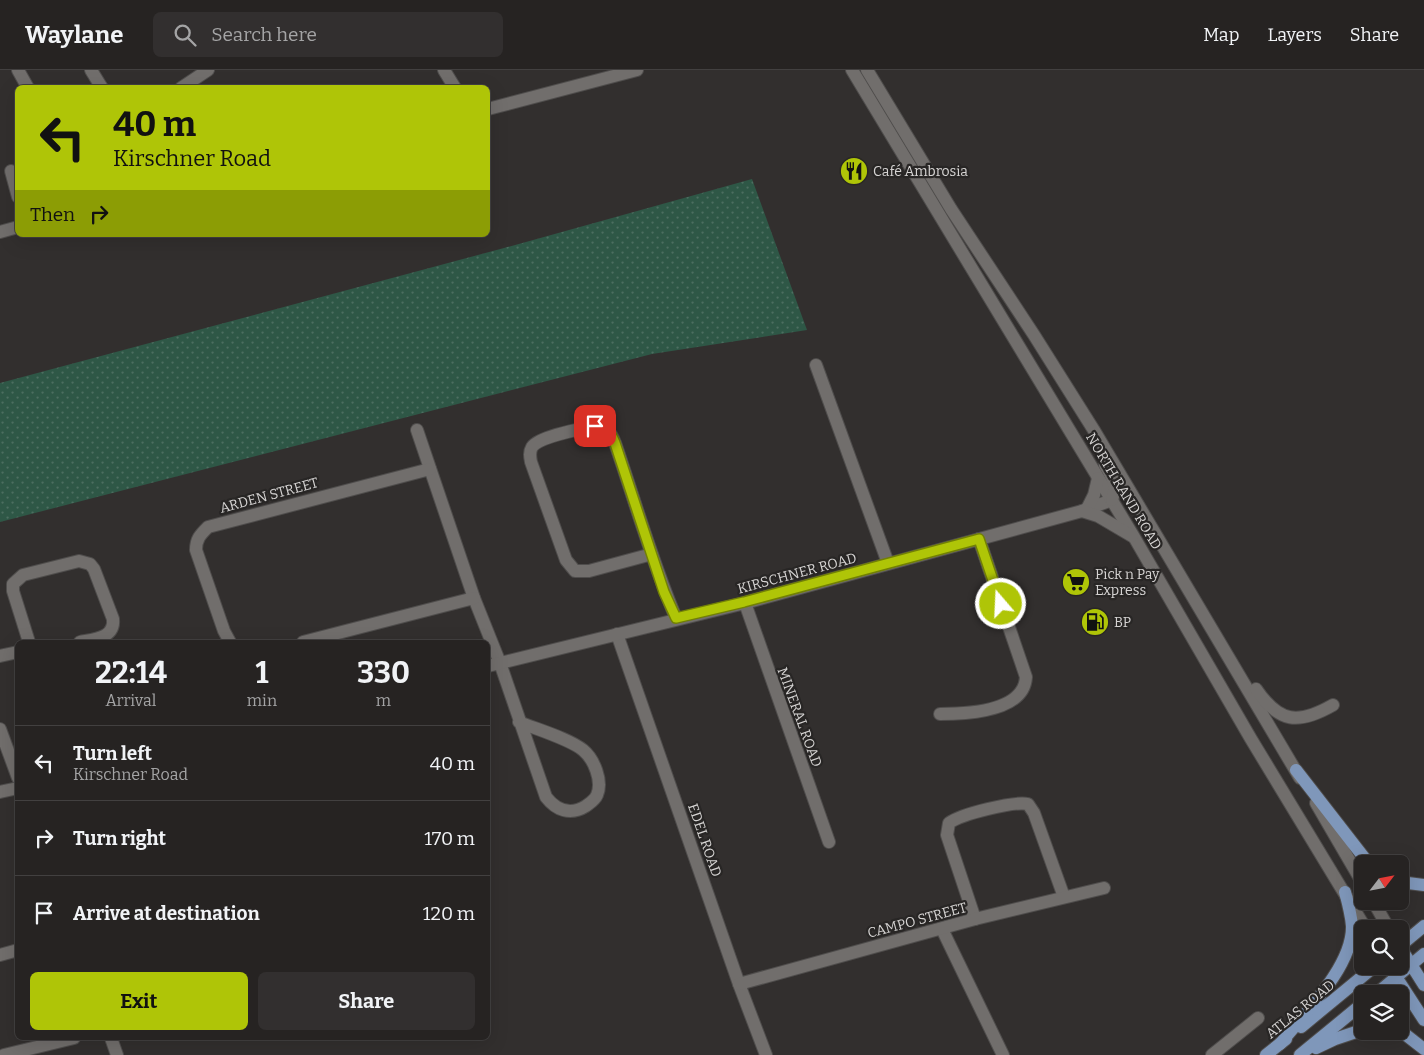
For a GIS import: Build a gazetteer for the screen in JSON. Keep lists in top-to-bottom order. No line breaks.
{"streets":{"main road":["ATLAS ROAD"],"street":["NORTH RAND ROAD","ARDEN STREET","KIRSCHNER ROAD","MINERAL ROAD","EDEL ROAD","CAMPO STREET"]},"crossings":[["NORTH RAND ROAD","KIRSCHNER ROAD"],["KIRSCHNER ROAD","MINERAL ROAD"],["KIRSCHNER ROAD","EDEL ROAD"],["EDEL ROAD","CAMPO STREET"]],"places":{"restaurant":["Café Ambrosia"],"supermarket":["Pick n Pay Express"],"fuel station":["BP"]},"north":"top right","page":{"header":"Waylane","search":"Search here","nav":["Map","Layers","Share"],"turn":["40 m","Kirschner Road"],"then":"Then","eta":["22:14","Arrival","1","min","330","m"],"list":[{"name":"Turn left","note":"Kirschner Road","value":"40 m"},{"name":"Turn right","value":"170 m"},{"name":"Arrive at destination","value":"120 m"}],"buttons":["Exit","Share"]}}
